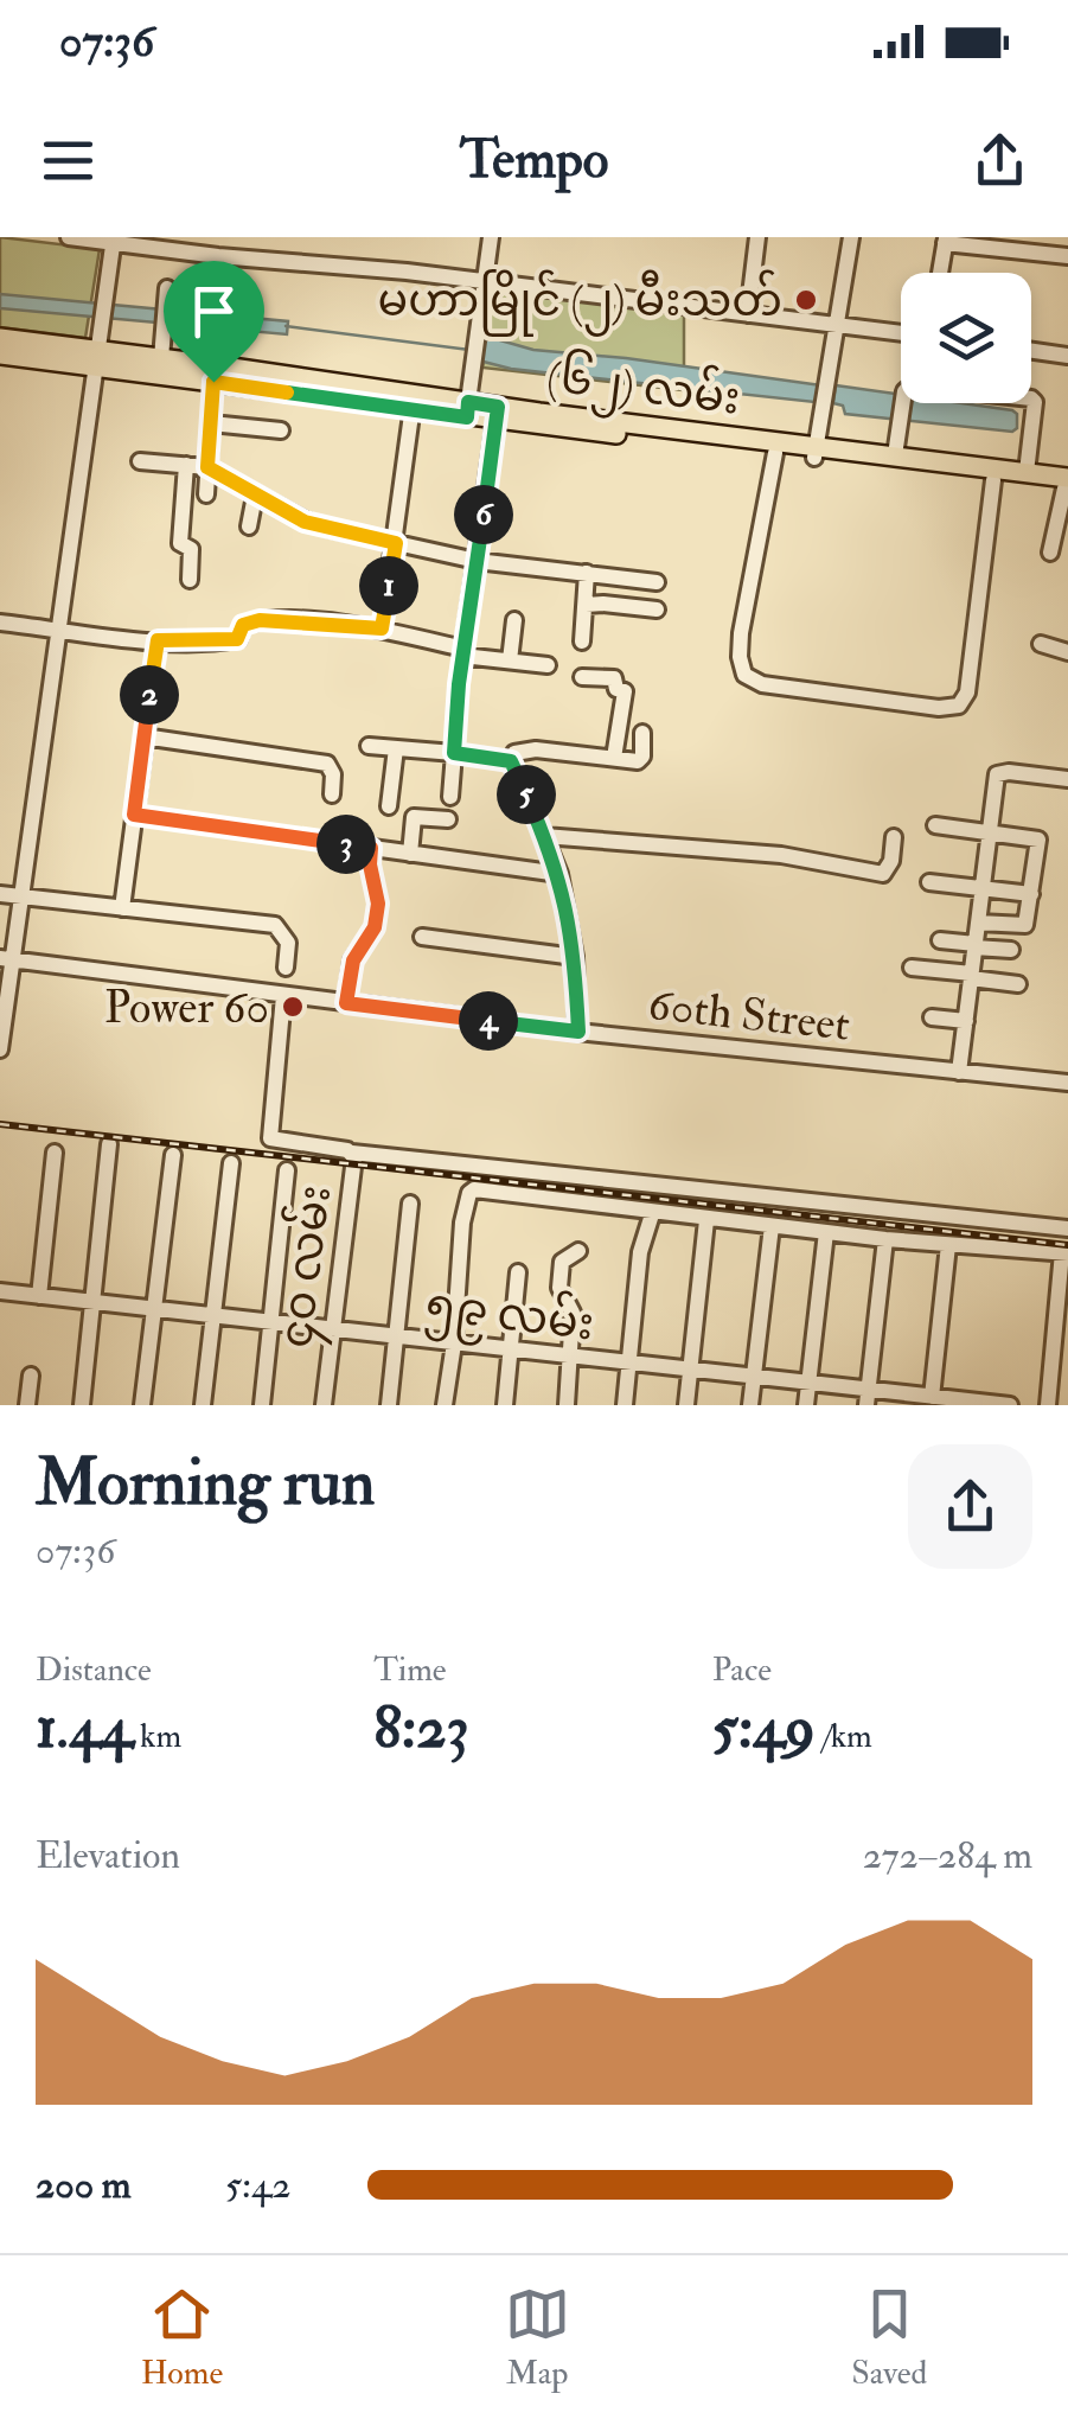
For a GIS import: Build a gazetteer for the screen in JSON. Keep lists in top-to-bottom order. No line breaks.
{"streets":{"main road":["(၆၂) လမ်း"],"street":["60th Street","၄၀ လမ်း","၅၉ လမ်း"]},"crossings":[["60th Street","၄၀ လမ်း"],["၄၀ လမ်း","၅၉ လမ်း"]],"places":["မဟာမြိုင် (၂) မီးသတ်","Power 60"],"page":{"status":"07:36","header":"Tempo","pins":["6","1","2","5","3","4"],"heading":["Morning run","07:36"],"stats":[["Distance","1.44 km"],["Time","8:23"],["Pace","5:49 /km"]],"chart":["Elevation","272–284 m"],"list":[{"name":"200 m","note":"5:42"}],"tabs":["Home","Map","Saved"]}}
